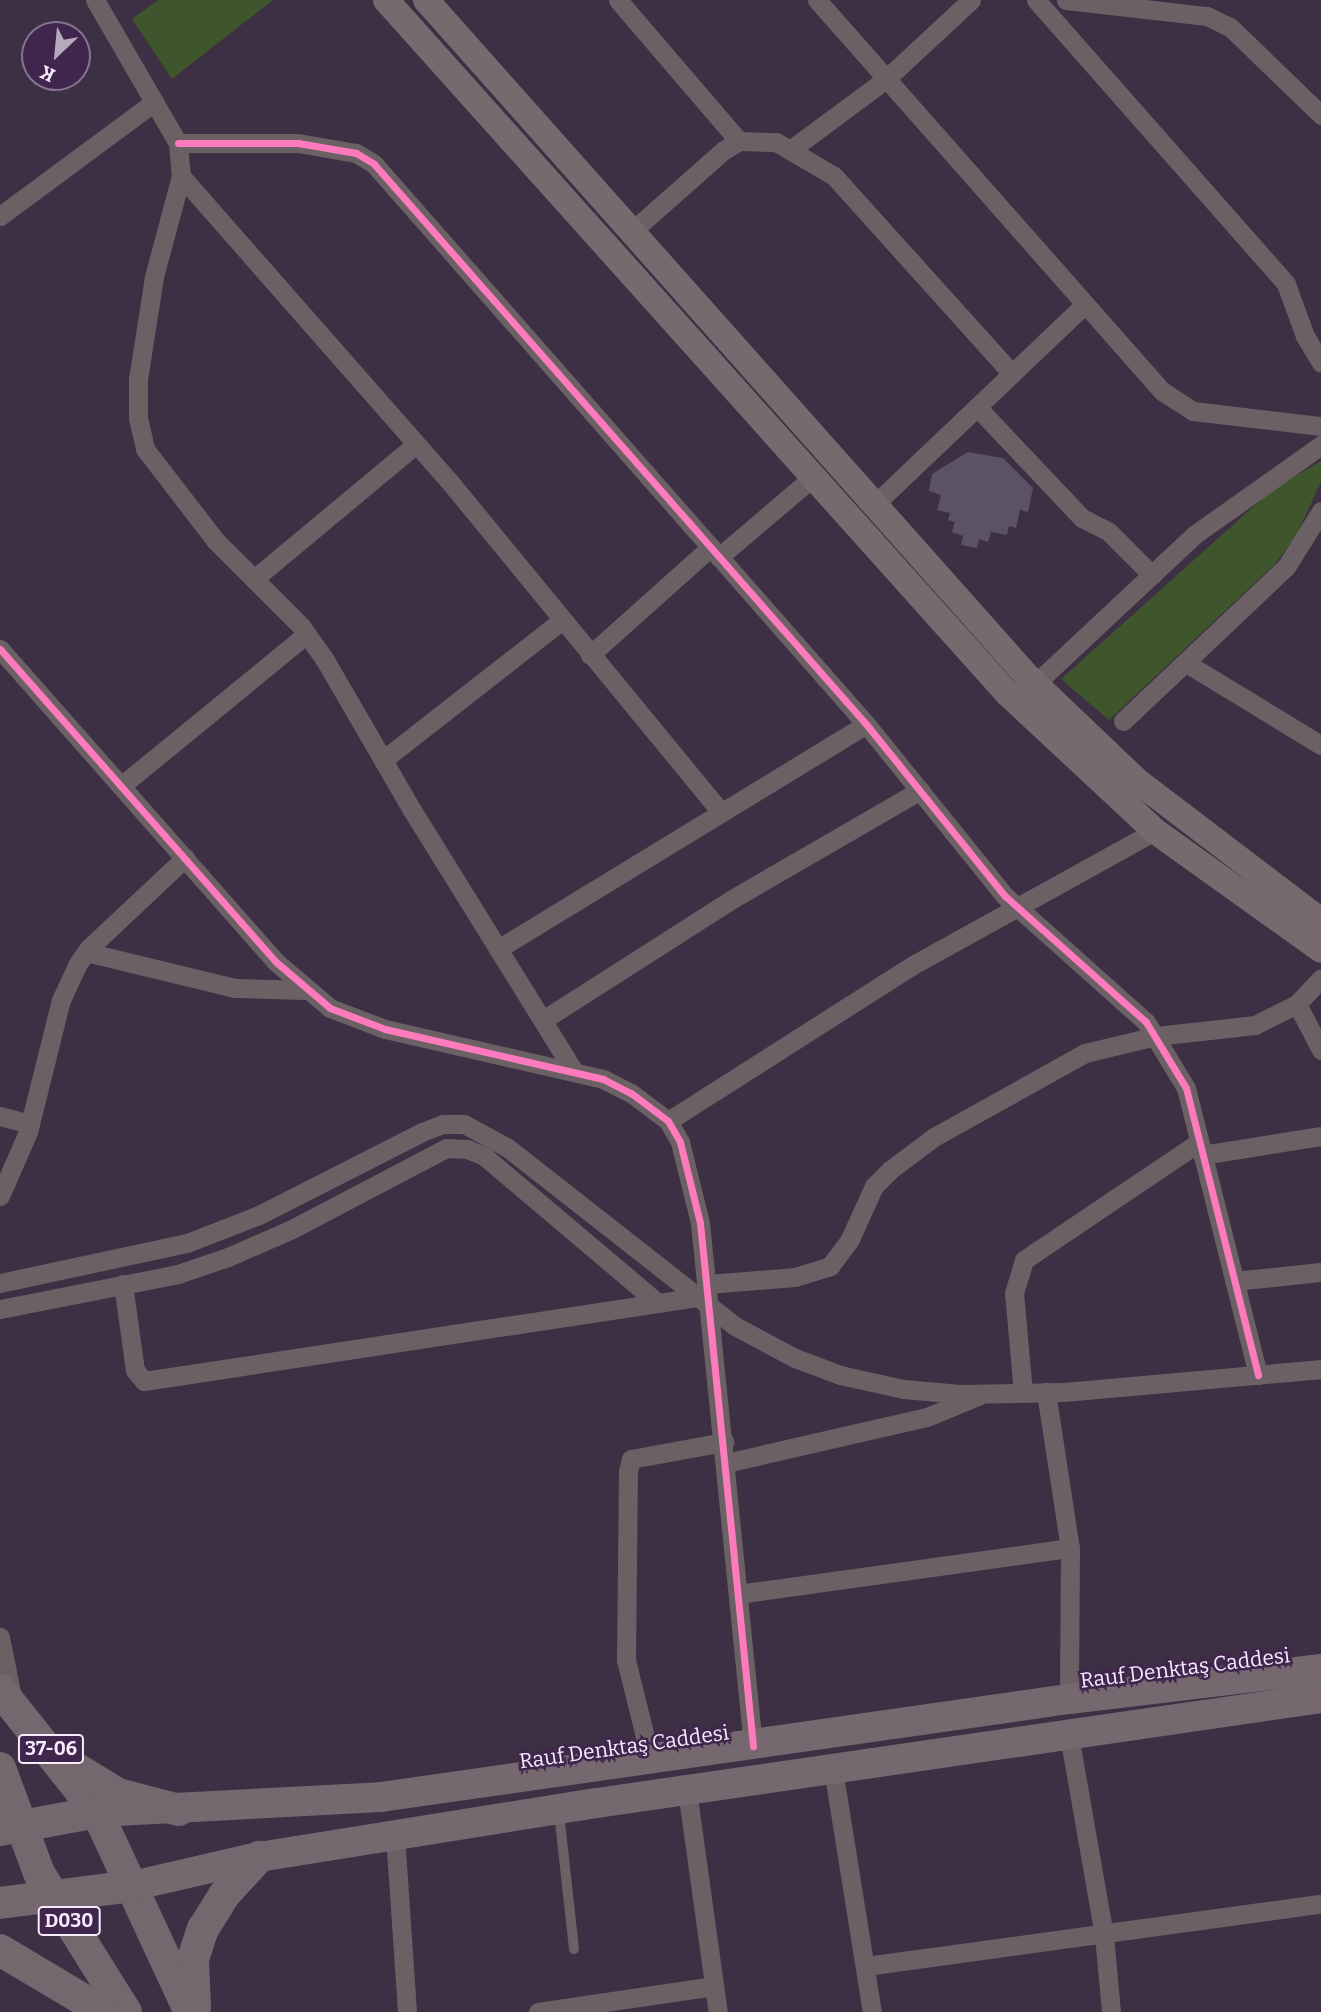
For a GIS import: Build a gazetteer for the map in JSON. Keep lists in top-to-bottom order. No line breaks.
{"streets":{"highway":["37-06","D030"],"main road":["Rauf Denktaş Caddesi"]},"crossings":[["Rauf Denktaş Caddesi","37-06"],["37-06","D030"]],"north":"bottom left"}
